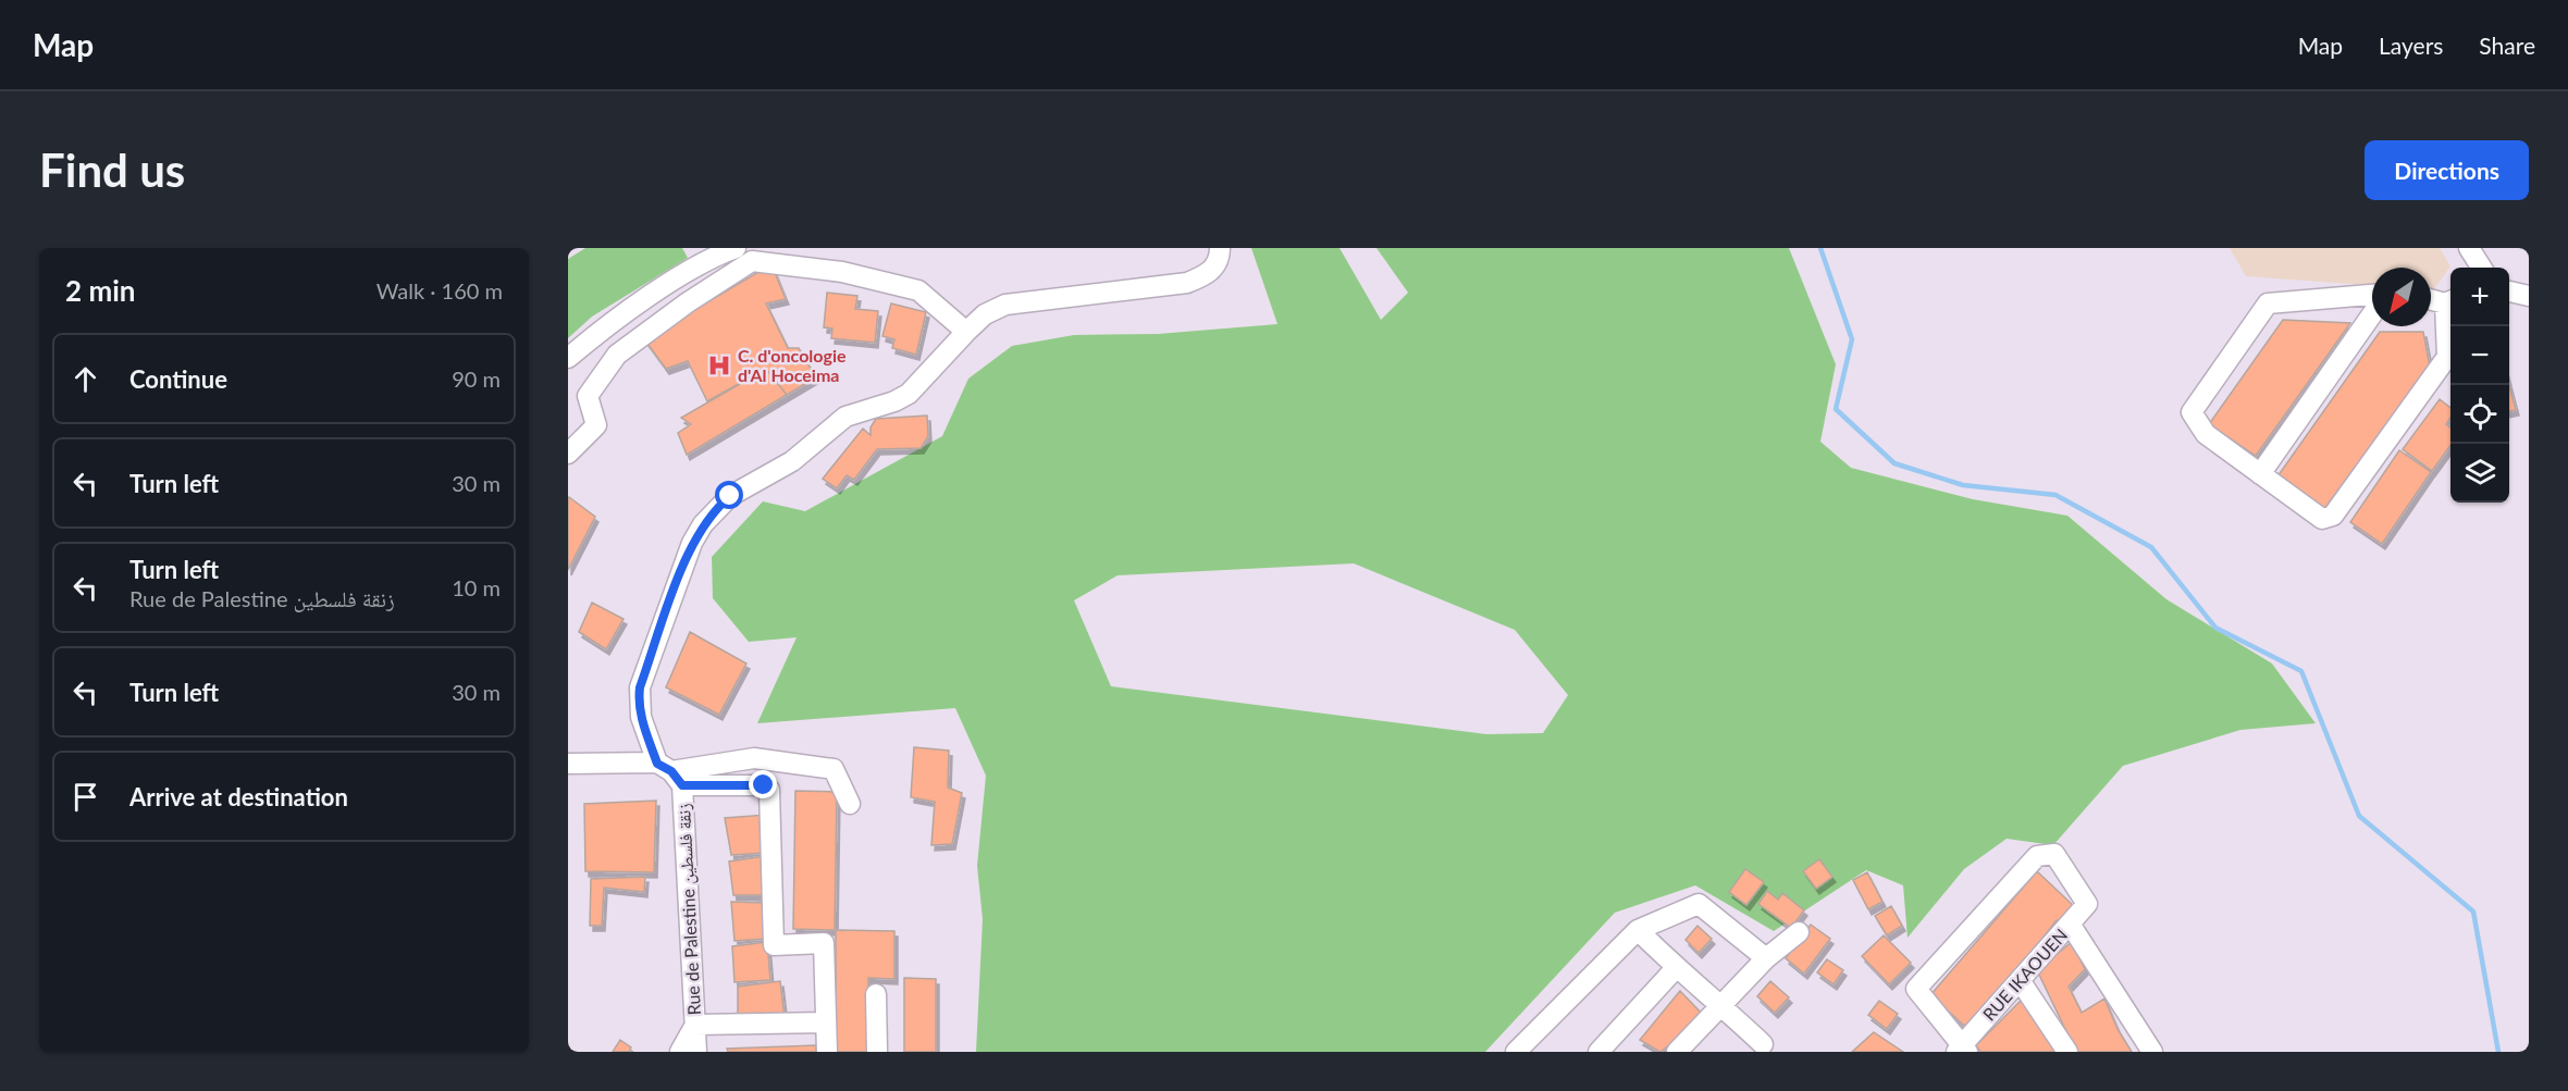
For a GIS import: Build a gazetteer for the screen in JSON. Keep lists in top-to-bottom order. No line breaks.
{"streets":{"street":["Rue de Palestine زنقة فلسطين","RUE IKAOUEN"]},"places":{"hospital":["C. d'oncologie d'Al Hoceima"]},"north":"bottom left","page":{"header":"Map","nav":["Map","Layers","Share"],"buttons":"Directions","title":"Find us","heading":["2 min","Walk · 160 m"],"map_buttons":["+","−"],"list":[["Continue","90 m"],["Turn left","30 m"],["Turn left","Rue de Palestine زنقة فلسطين","10 m"],["Turn left","30 m"],"Arrive at destination"]}}
